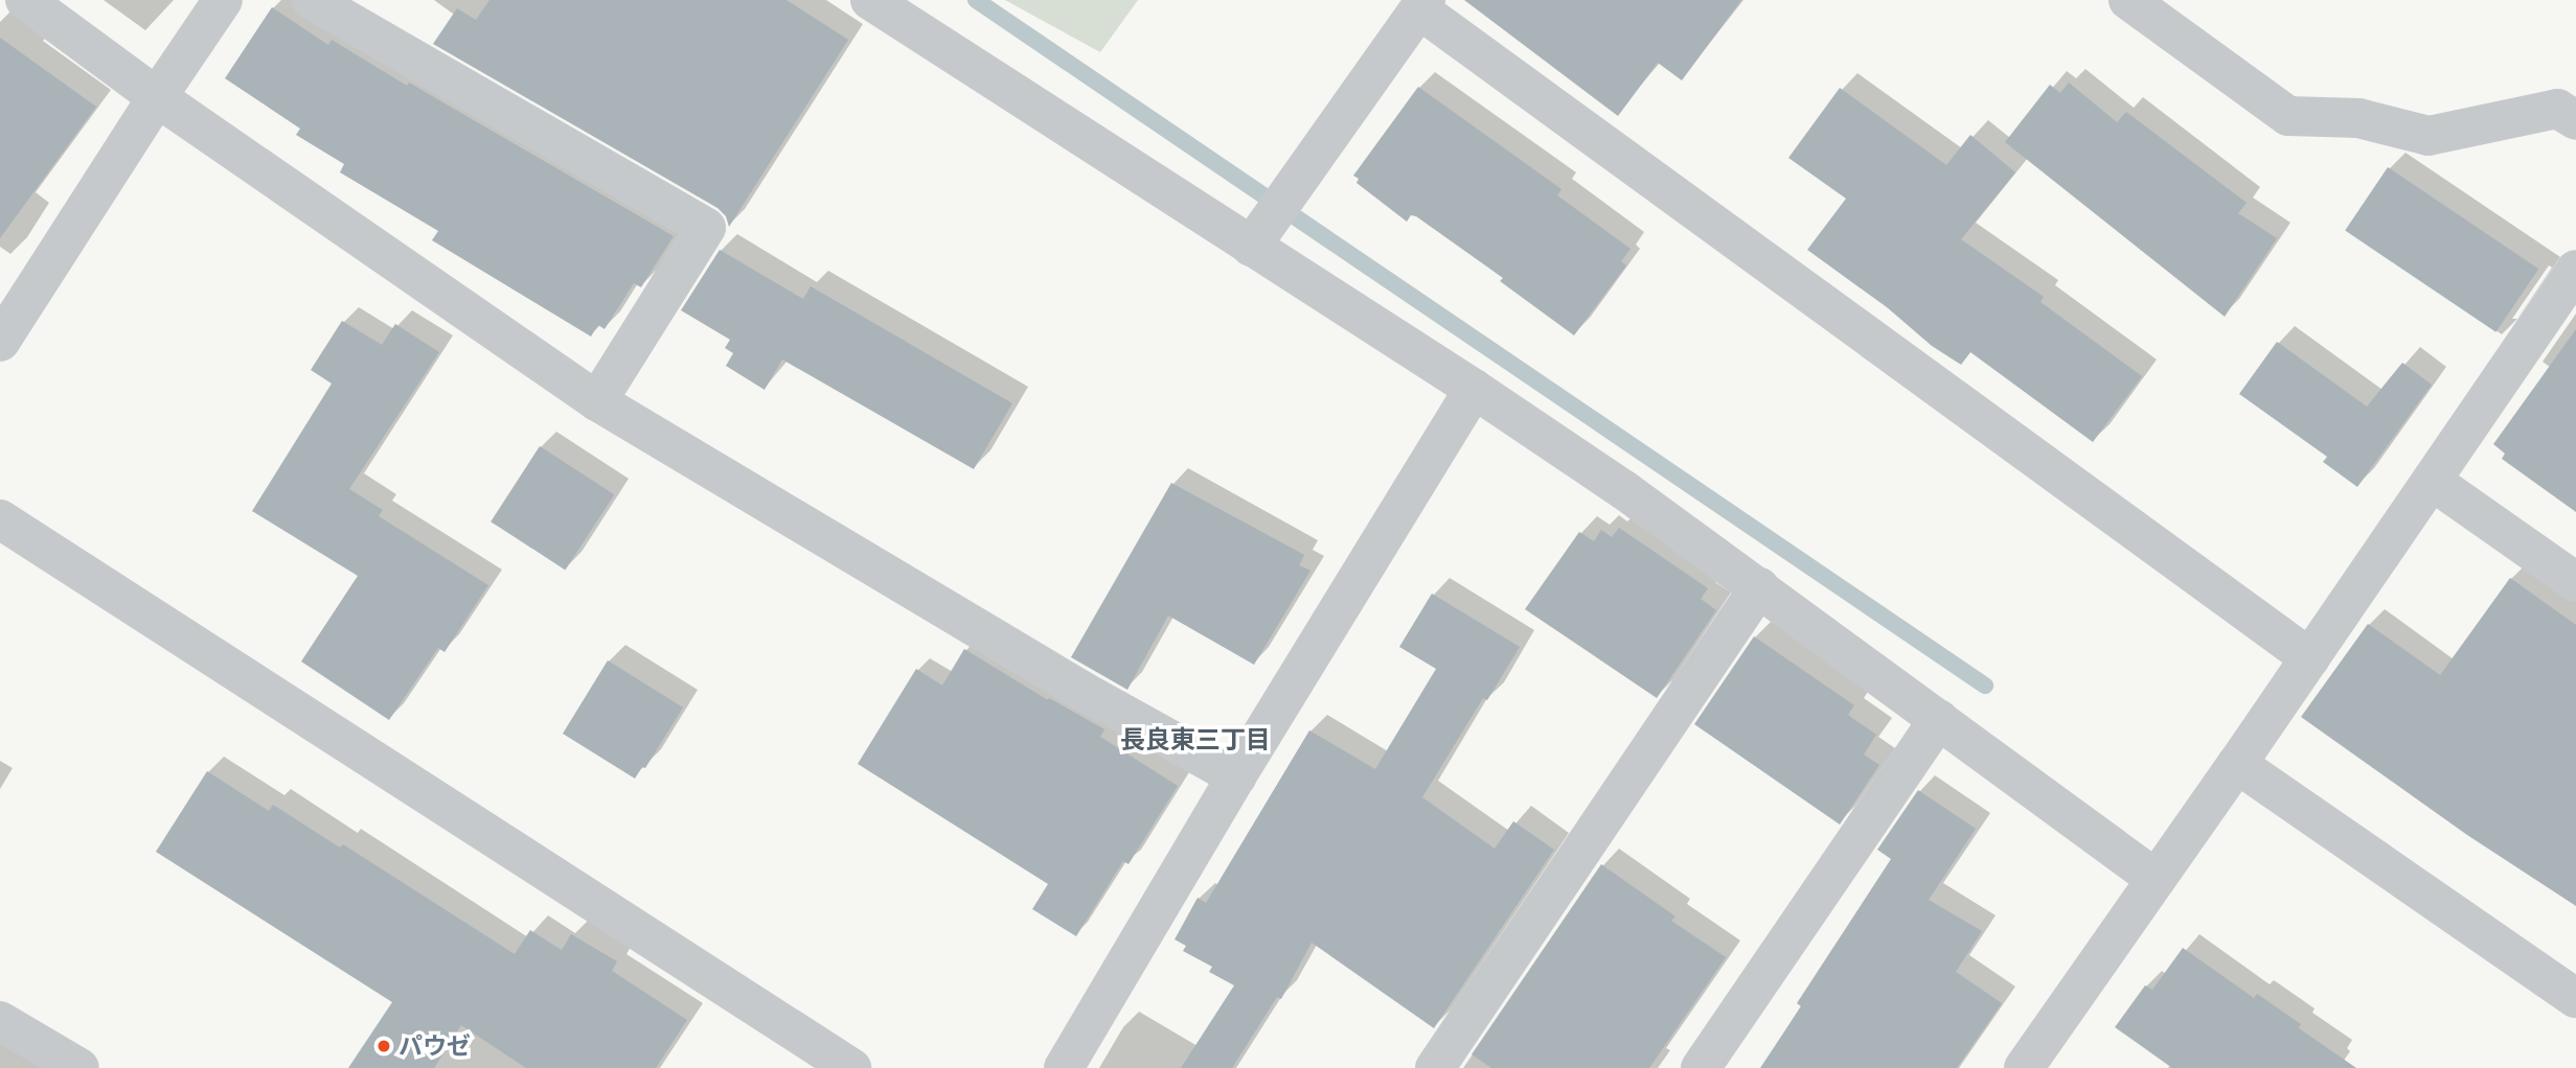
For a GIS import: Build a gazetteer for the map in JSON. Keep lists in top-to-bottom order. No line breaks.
{"districts":["長良東三丁目"],"places":["パウゼ"]}
